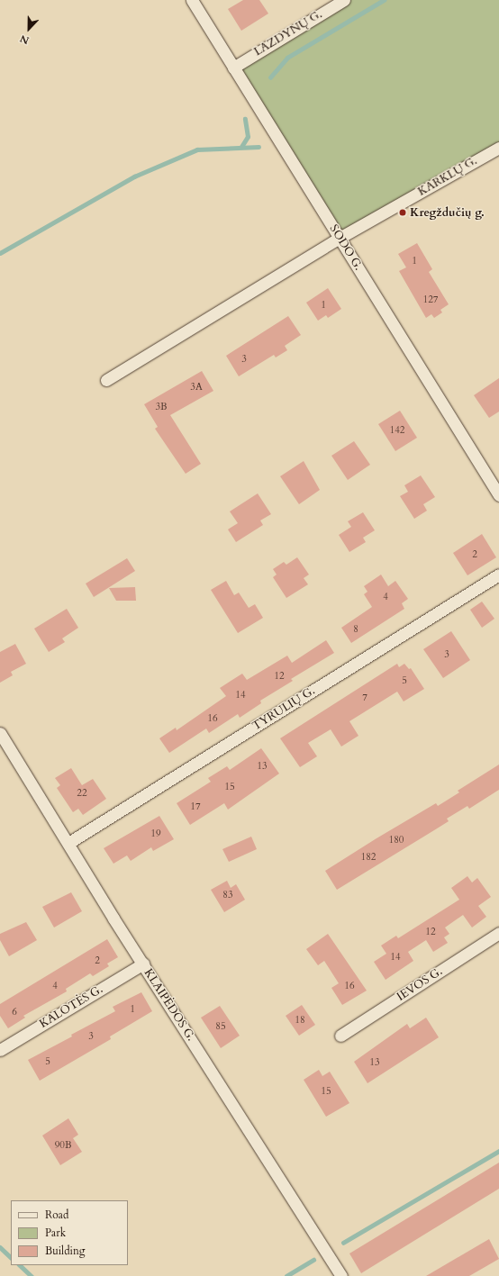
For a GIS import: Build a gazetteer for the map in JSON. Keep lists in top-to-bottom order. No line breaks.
{"streets":{"street":["LAZDYNŲ G.","KARKLŲ G.","SODO G.","TYRULIŲ G.","IEVOS G.","KLAIPĖDOS G.","KALOTĖS G."]},"crossings":[["LAZDYNŲ G.","SODO G."],["KARKLŲ G.","SODO G."],["TYRULIŲ G.","KLAIPĖDOS G."],["KLAIPĖDOS G.","KALOTĖS G."]],"places":["Kregždučių g."],"house_numbers":["1","127","1","3","3A","3B","142","2","4","8","3","12","5","14","7","16","13","15","22","17","19","180","182","83","12","14","2","4","16","1","6","18","85","3","5","13","15","90B"],"legend":["Road","Park","Building"],"north":"bottom"}
